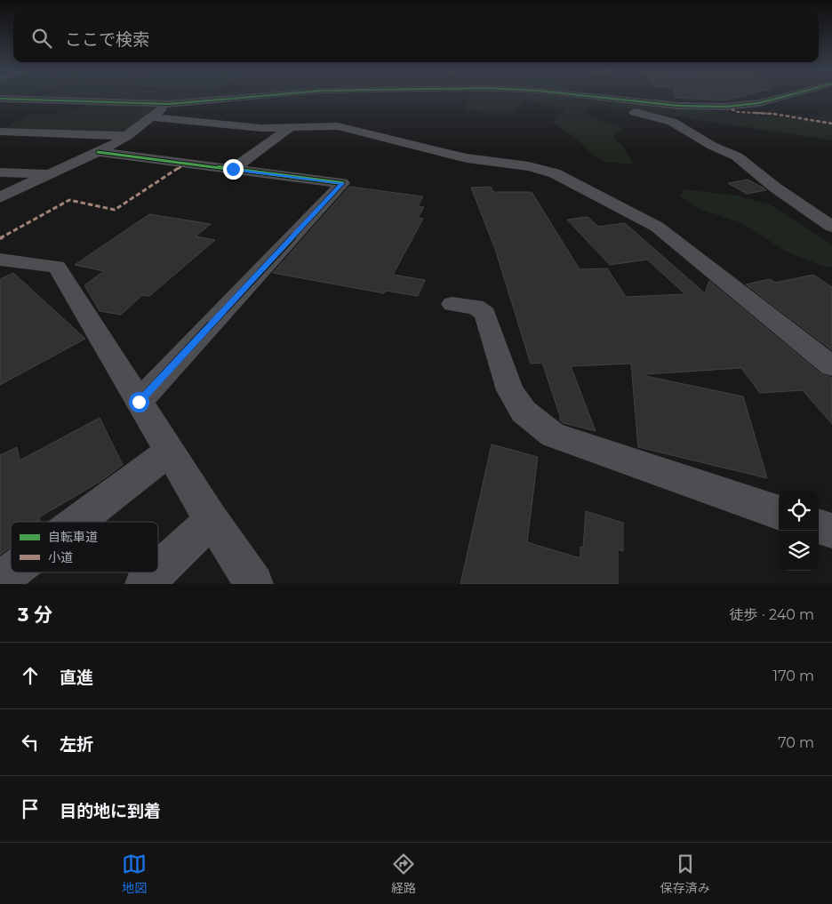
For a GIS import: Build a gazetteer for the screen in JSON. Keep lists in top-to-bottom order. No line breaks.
{"legend":["自転車道","小道"],"page":{"search":"ここで検索","heading":["3 分","徒歩 · 240 m"],"list":[["直進","170 m"],["左折","70 m"],"目的地に到着"],"nav":["地図","経路","保存済み"]}}
